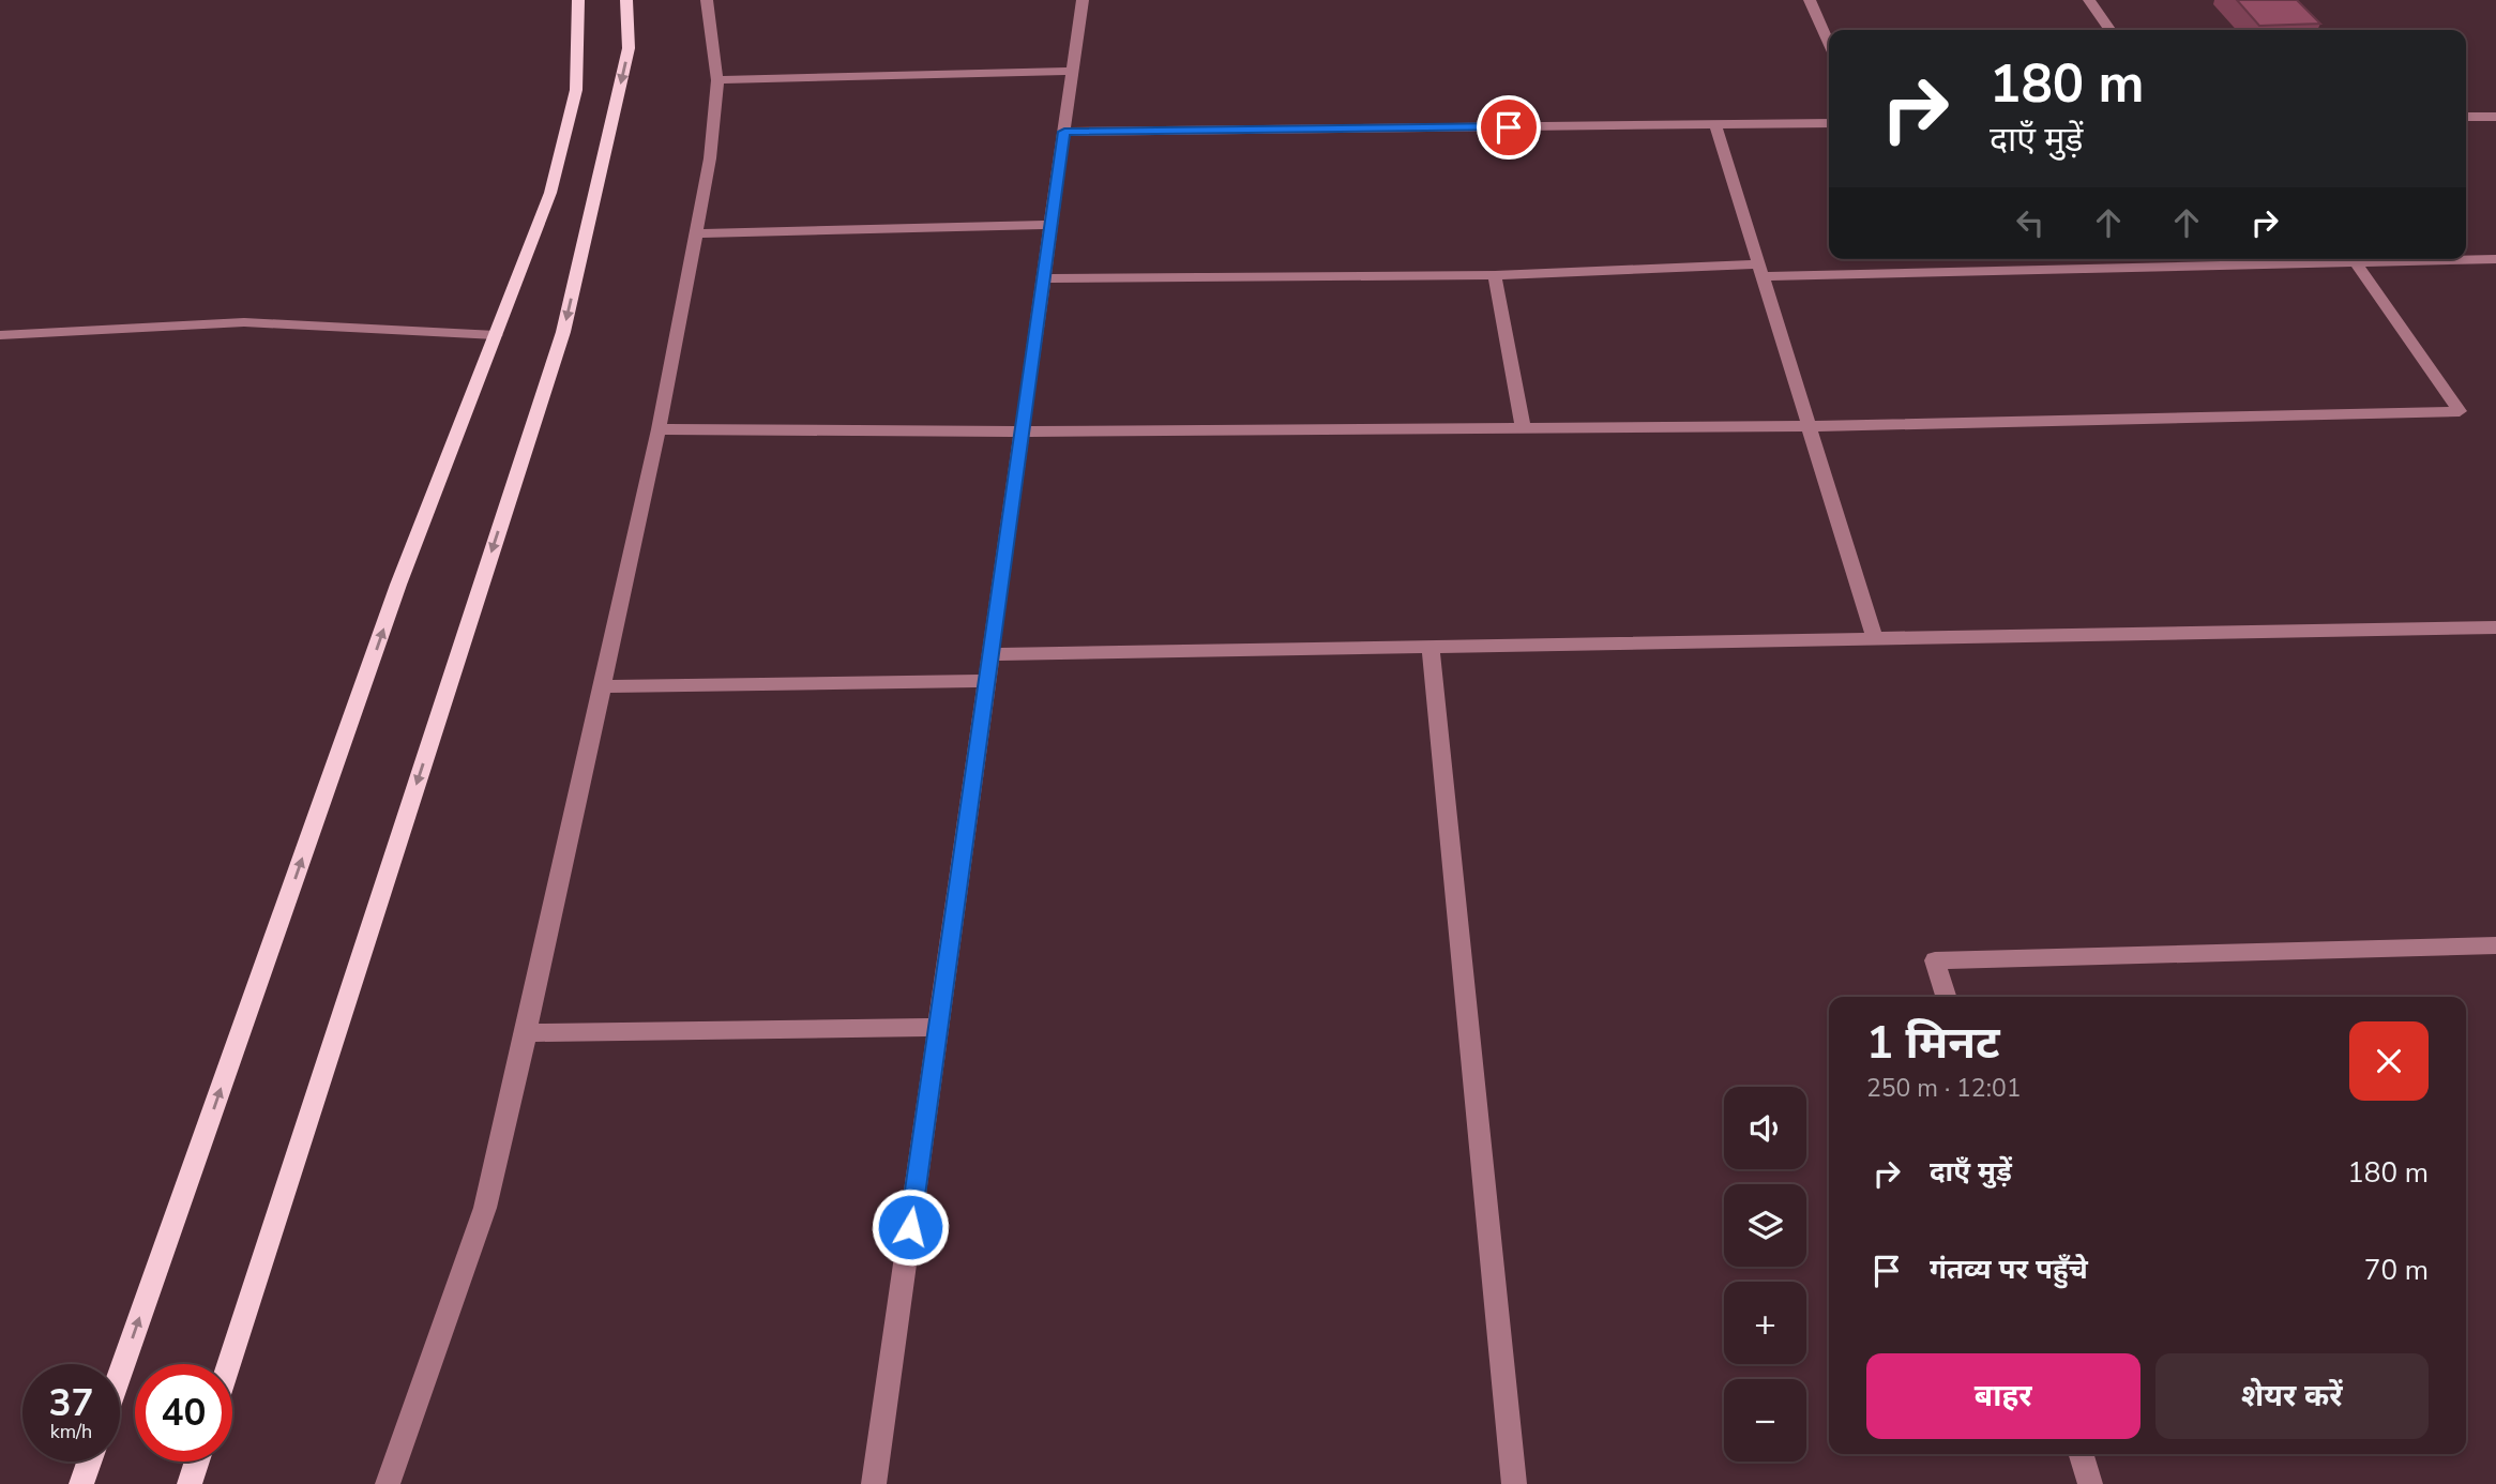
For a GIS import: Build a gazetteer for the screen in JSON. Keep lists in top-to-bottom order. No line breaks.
{"page":{"turn":["180 m","दाएँ मुड़ें"],"heading":["1 मिनट","250 m · 12:01"],"map_buttons":["+","−"],"list":[{"name":"दाएँ मुड़ें","value":"180 m"},{"name":"गंतव्य पर पहुँचे","value":"70 m"}],"buttons":["बाहर","शेयर करें"],"speed":"37 km/h","limit":"40"}}
